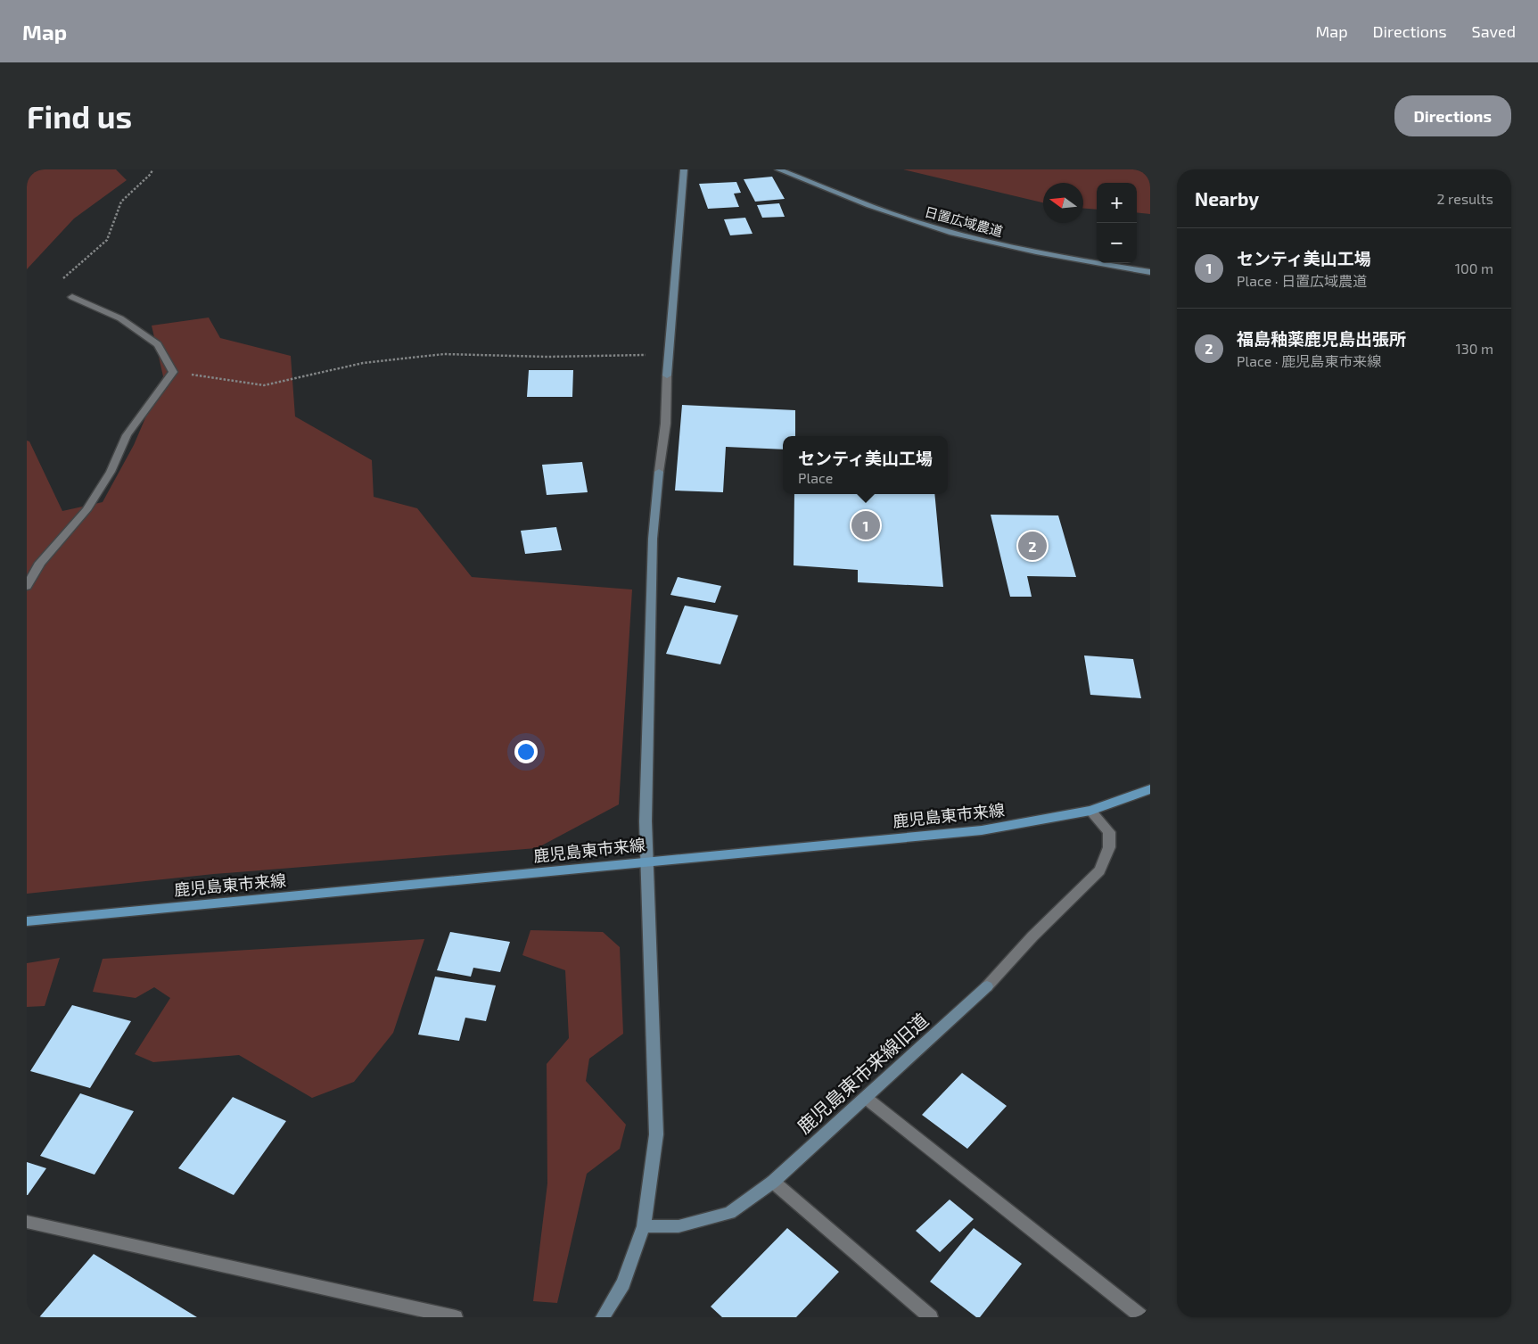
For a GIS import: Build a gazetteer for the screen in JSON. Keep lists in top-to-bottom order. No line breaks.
{"streets":{"main road":["鹿児島東市来線"],"street":["日置広域農道","鹿児島東市来線旧道"]},"crossings":[["鹿児島東市来線","鹿児島東市来線旧道"]],"north":"left","page":{"header":"Map","nav":["Map","Directions","Saved"],"buttons":"Directions","title":"Find us","heading":["Nearby","2 results"],"map_buttons":["+","−"],"list":[{"mark":"1","name":"センティ美山工場","note":"Place · 日置広域農道","value":"100 m"},{"mark":"2","name":"福島釉薬鹿児島出張所","note":"Place · 鹿児島東市来線","value":"130 m"}],"popup":["センティ美山工場","Place"],"pins":["1","2"]}}
